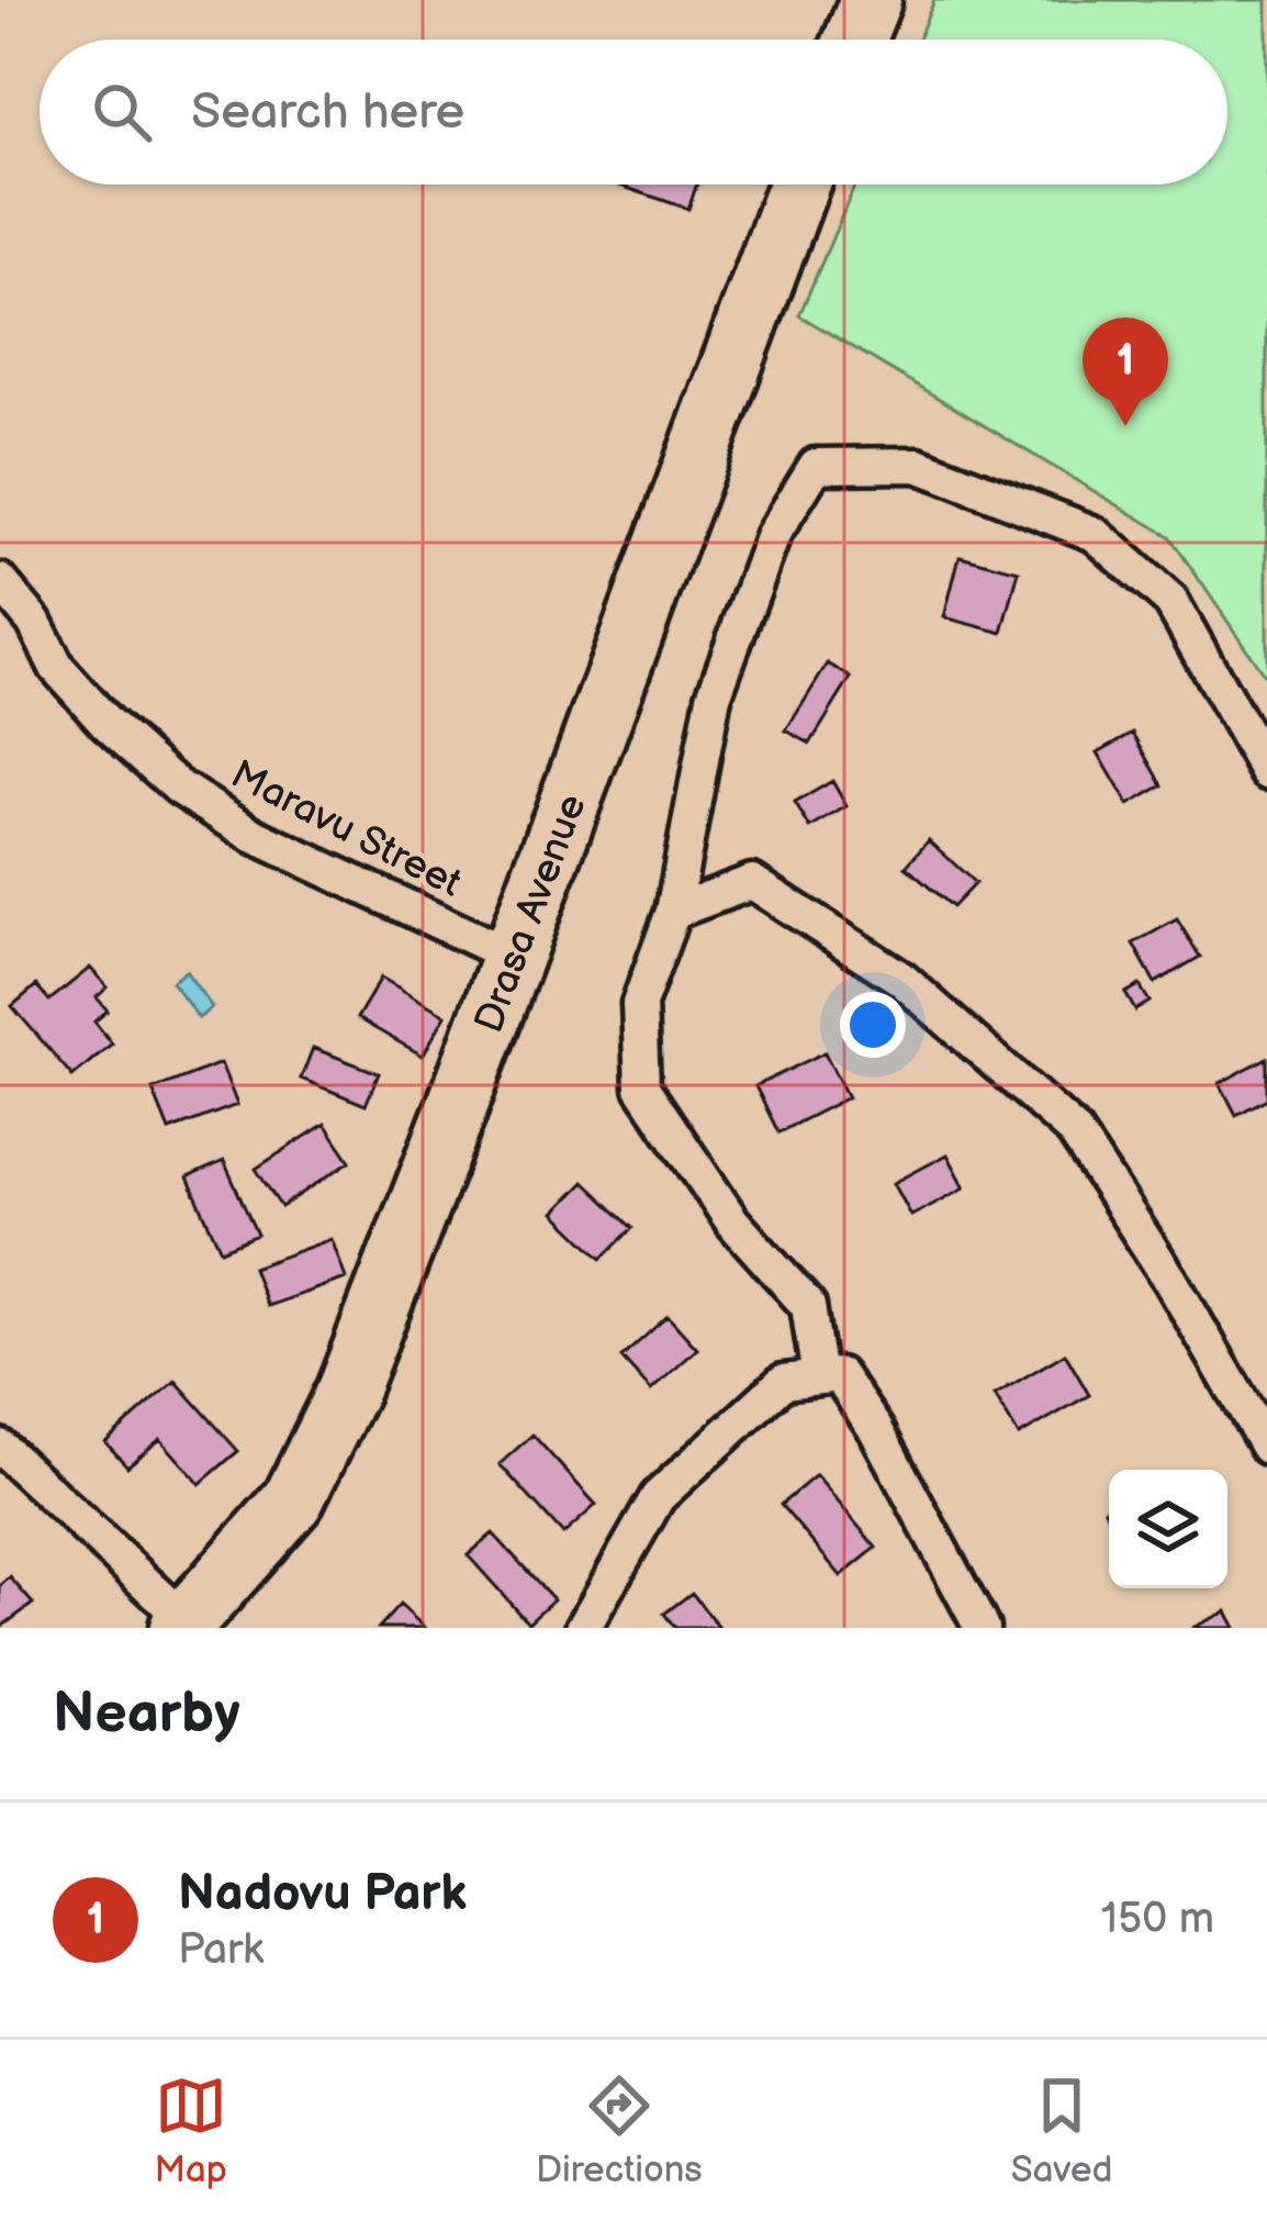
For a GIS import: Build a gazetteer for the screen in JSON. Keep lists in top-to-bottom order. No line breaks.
{"streets":{"highway":["Drasa Avenue"],"street":["Maravu Street"]},"crossings":[["Maravu Street","Drasa Avenue"]],"page":{"search":"Search here","pins":"1","heading":"Nearby","list":[{"mark":"1","name":"Nadovu Park","note":"Park","value":"150 m"}],"nav":["Map","Directions","Saved"]}}
